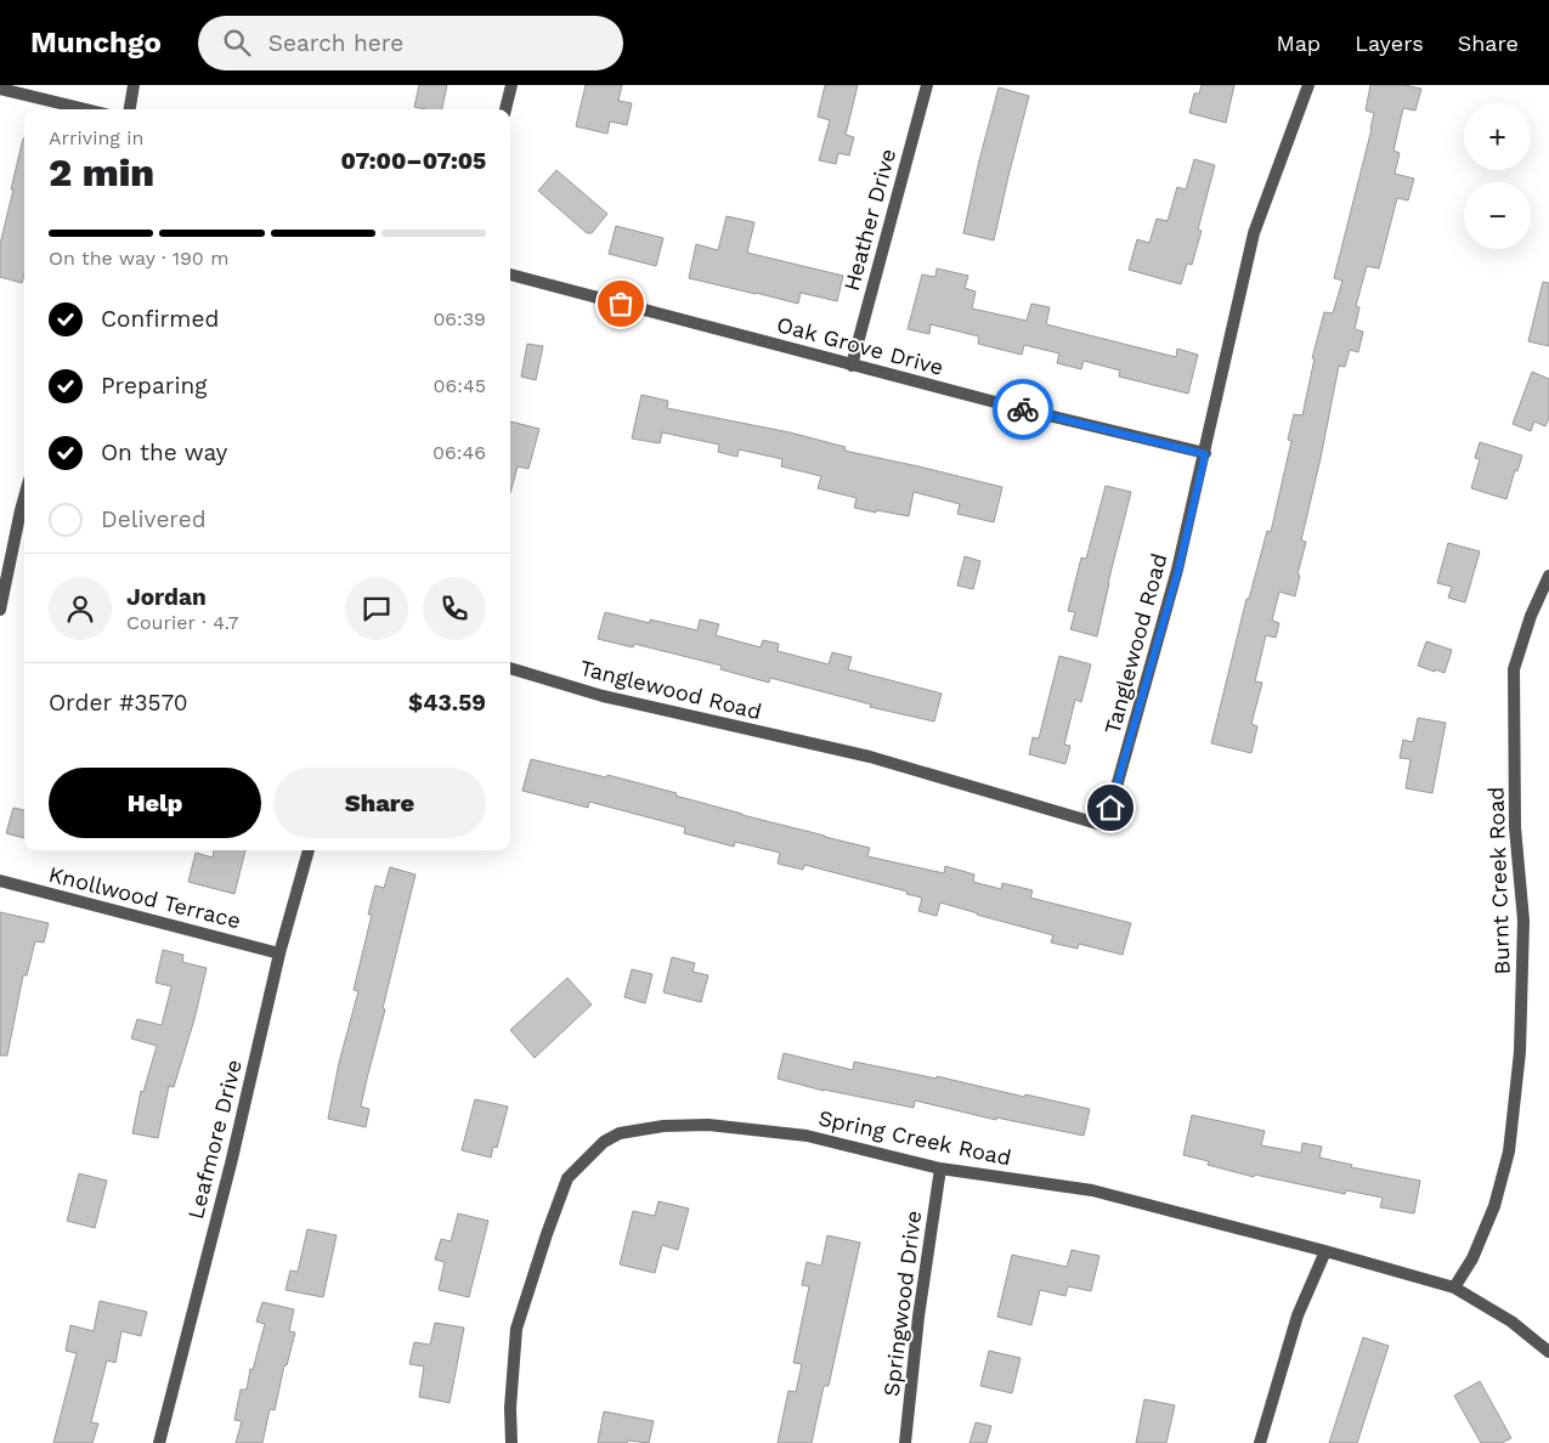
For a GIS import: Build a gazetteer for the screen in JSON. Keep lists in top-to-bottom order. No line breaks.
{"streets":{"street":["Heather Drive","Oak Grove Drive","Tanglewood Road","Burnt Creek Road","Knollwood Terrace","Spring Creek Road","Leafmore Drive","Springwood Drive"]},"crossings":[["Heather Drive","Oak Grove Drive"],["Oak Grove Drive","Tanglewood Road"],["Burnt Creek Road","Spring Creek Road"],["Knollwood Terrace","Leafmore Drive"],["Spring Creek Road","Springwood Drive"]],"page":{"header":"Munchgo","search":"Search here","nav":["Map","Layers","Share"],"map_buttons":["+","−"],"heading":["2 min","Arriving in","07:00–07:05"],"panel":["Jordan","Courier · 4.7","Order #3570","$43.59"],"bar":"On the way · 190 m","list":[["Confirmed","06:39"],["Preparing","06:45"],["On the way","06:46"],"Delivered"],"buttons":["Help","Share"]}}
